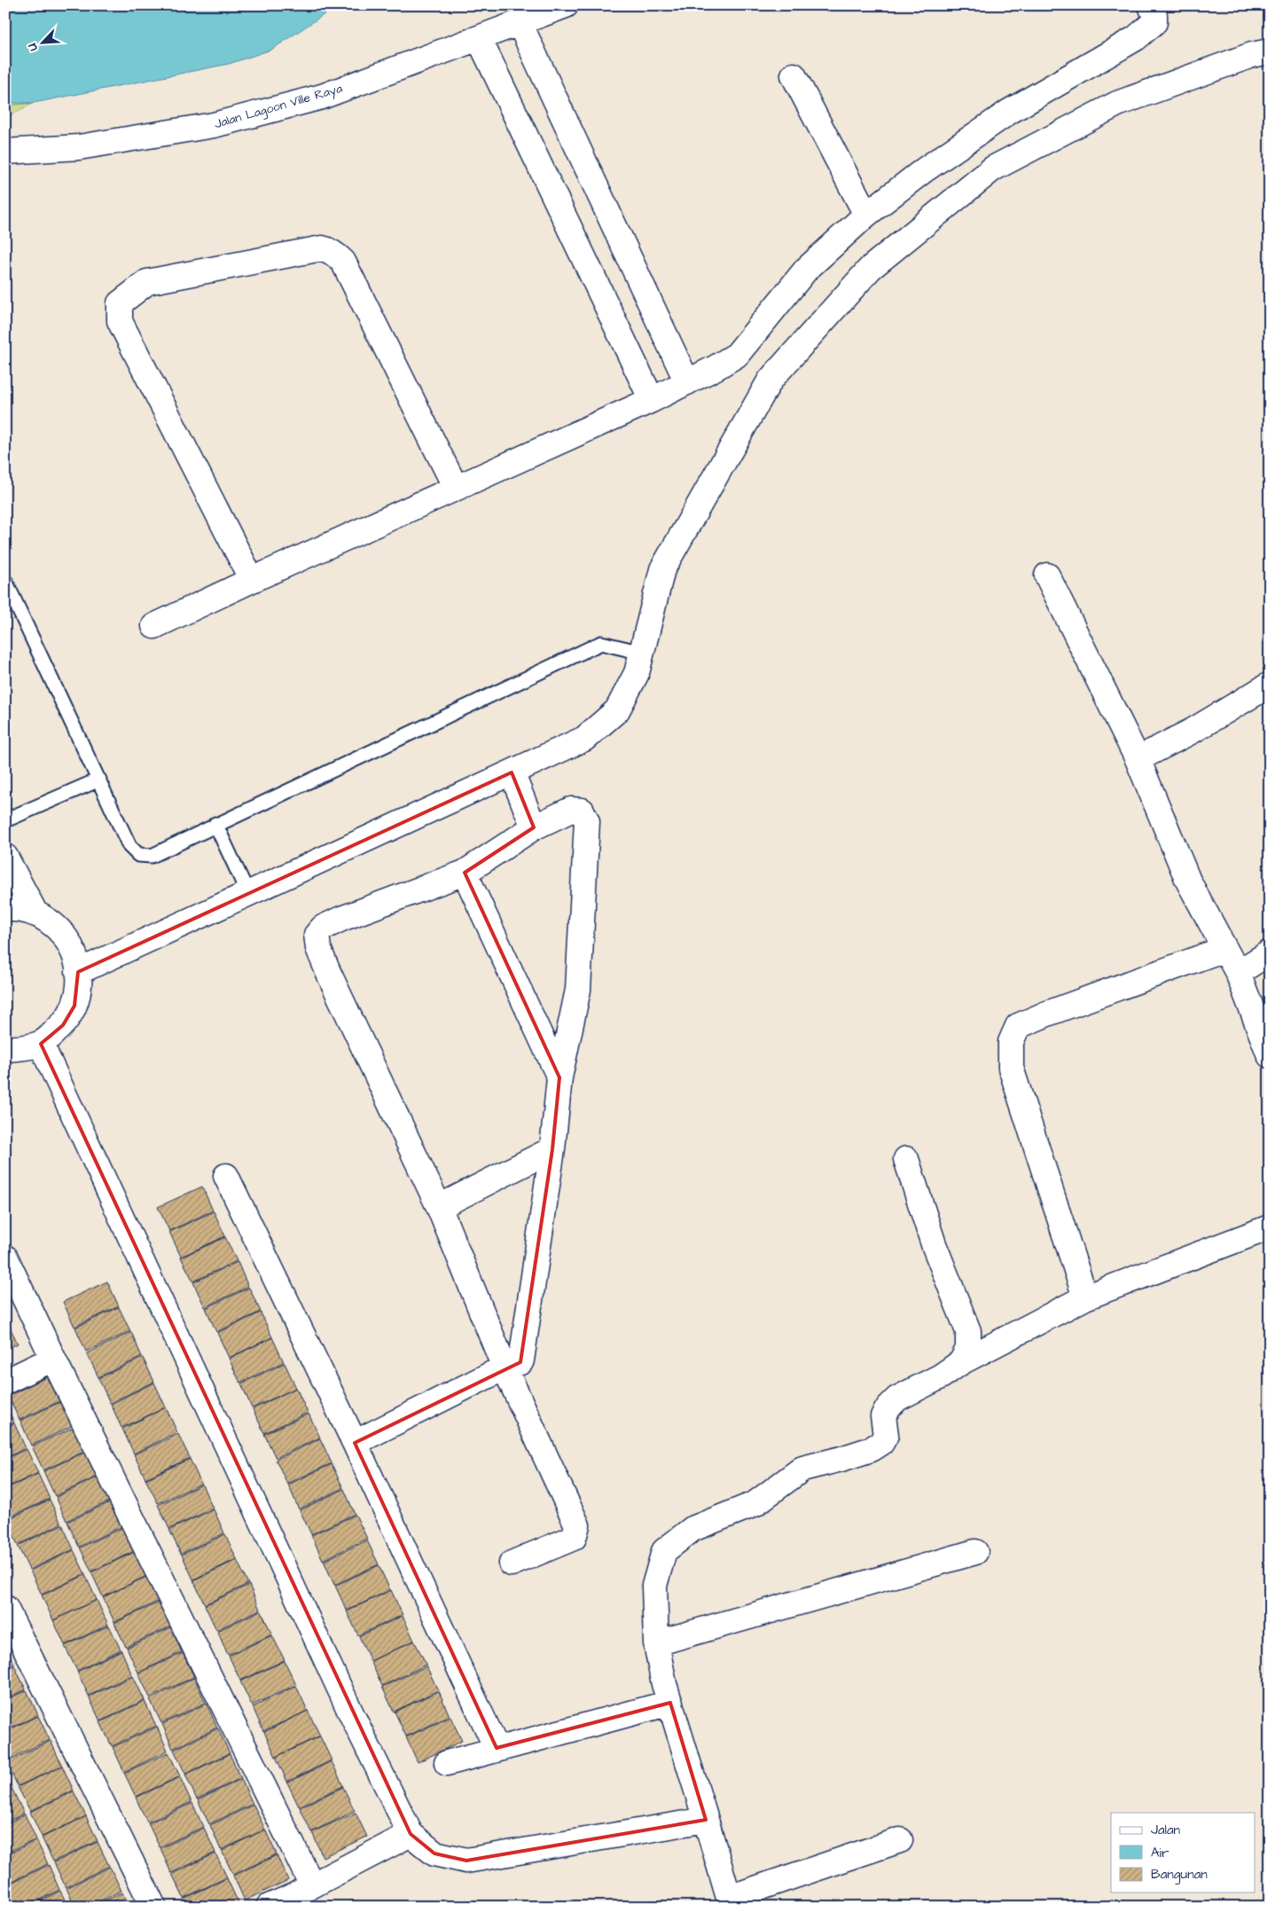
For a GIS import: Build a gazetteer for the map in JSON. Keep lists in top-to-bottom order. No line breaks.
{"streets":{"street":["Jalan Lagoon Ville Raya"]},"legend":["Jalan","Air","Bangunan"],"north":"bottom left"}
